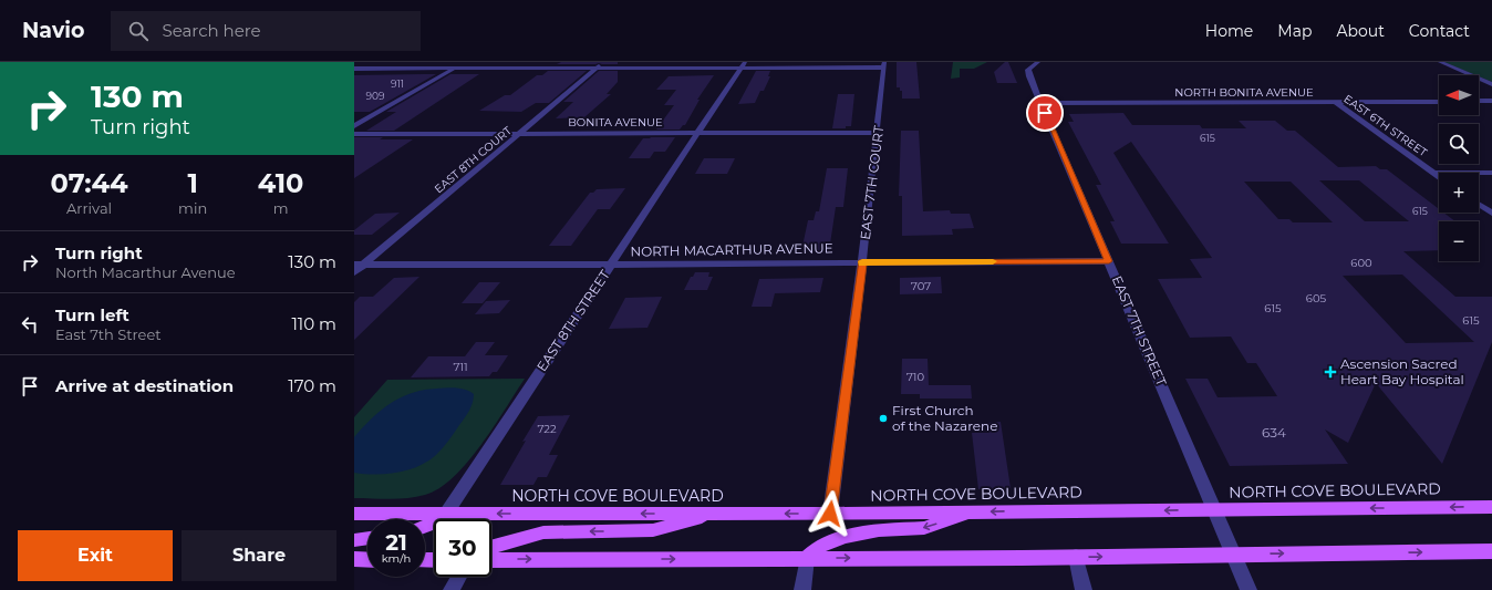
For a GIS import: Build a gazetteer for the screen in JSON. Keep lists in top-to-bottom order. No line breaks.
{"streets":{"main road":["NORTH COVE BOULEVARD"],"street":["NORTH BONITA AVENUE","BONITA AVENUE","EAST 6TH STREET","EAST 8TH COURT","EAST 7TH COURT","NORTH MACARTHUR AVENUE","EAST 8TH STREET","EAST 7TH STREET"]},"crossings":[["NORTH BONITA AVENUE","EAST 6TH STREET"],["NORTH BONITA AVENUE","EAST 7TH STREET"],["BONITA AVENUE","EAST 8TH COURT"],["BONITA AVENUE","EAST 7TH COURT"],["BONITA AVENUE","EAST 8TH STREET"],["EAST 8TH COURT","NORTH MACARTHUR AVENUE"],["EAST 7TH COURT","NORTH MACARTHUR AVENUE"],["EAST 7TH COURT","NORTH COVE BOULEVARD"],["NORTH MACARTHUR AVENUE","EAST 8TH STREET"],["NORTH MACARTHUR AVENUE","EAST 7TH STREET"],["EAST 8TH STREET","NORTH COVE BOULEVARD"],["EAST 7TH STREET","NORTH COVE BOULEVARD"]],"places":{"health":["Ascension Sacred Heart Bay Hospital"],"other":["First Church of the Nazarene"]},"house_numbers":["911","909","615","615","600","707","605","615","615","711","710","722","634"],"north":"left","page":{"header":"Navio","search":"Search here","nav":["Home","Map","About","Contact"],"turn":["130 m","Turn right"],"map_buttons":["+","−"],"eta":["07:44","Arrival","1","min","410","m"],"list":[{"name":"Turn right","note":"North Macarthur Avenue","value":"130 m"},{"name":"Turn left","note":"East 7th Street","value":"110 m"},{"name":"Arrive at destination","value":"170 m"}],"speed":"21 km/h","limit":"30","buttons":["Exit","Share"]}}
